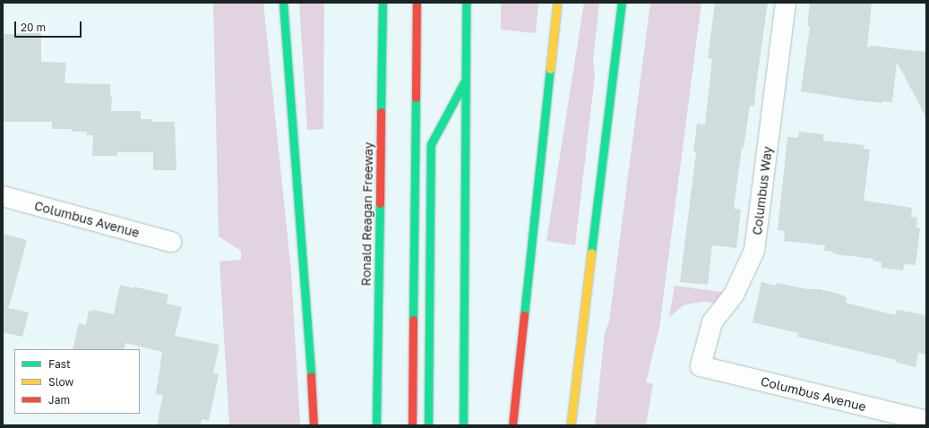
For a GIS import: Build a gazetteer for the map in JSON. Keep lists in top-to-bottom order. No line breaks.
{"streets":{"highway":["Ronald Reagan Freeway"],"street":["Columbus Way","Columbus Avenue"]},"crossings":[["Columbus Way","Columbus Avenue"]],"legend":["Fast","Slow","Jam"],"scale_bar":"20 m"}
